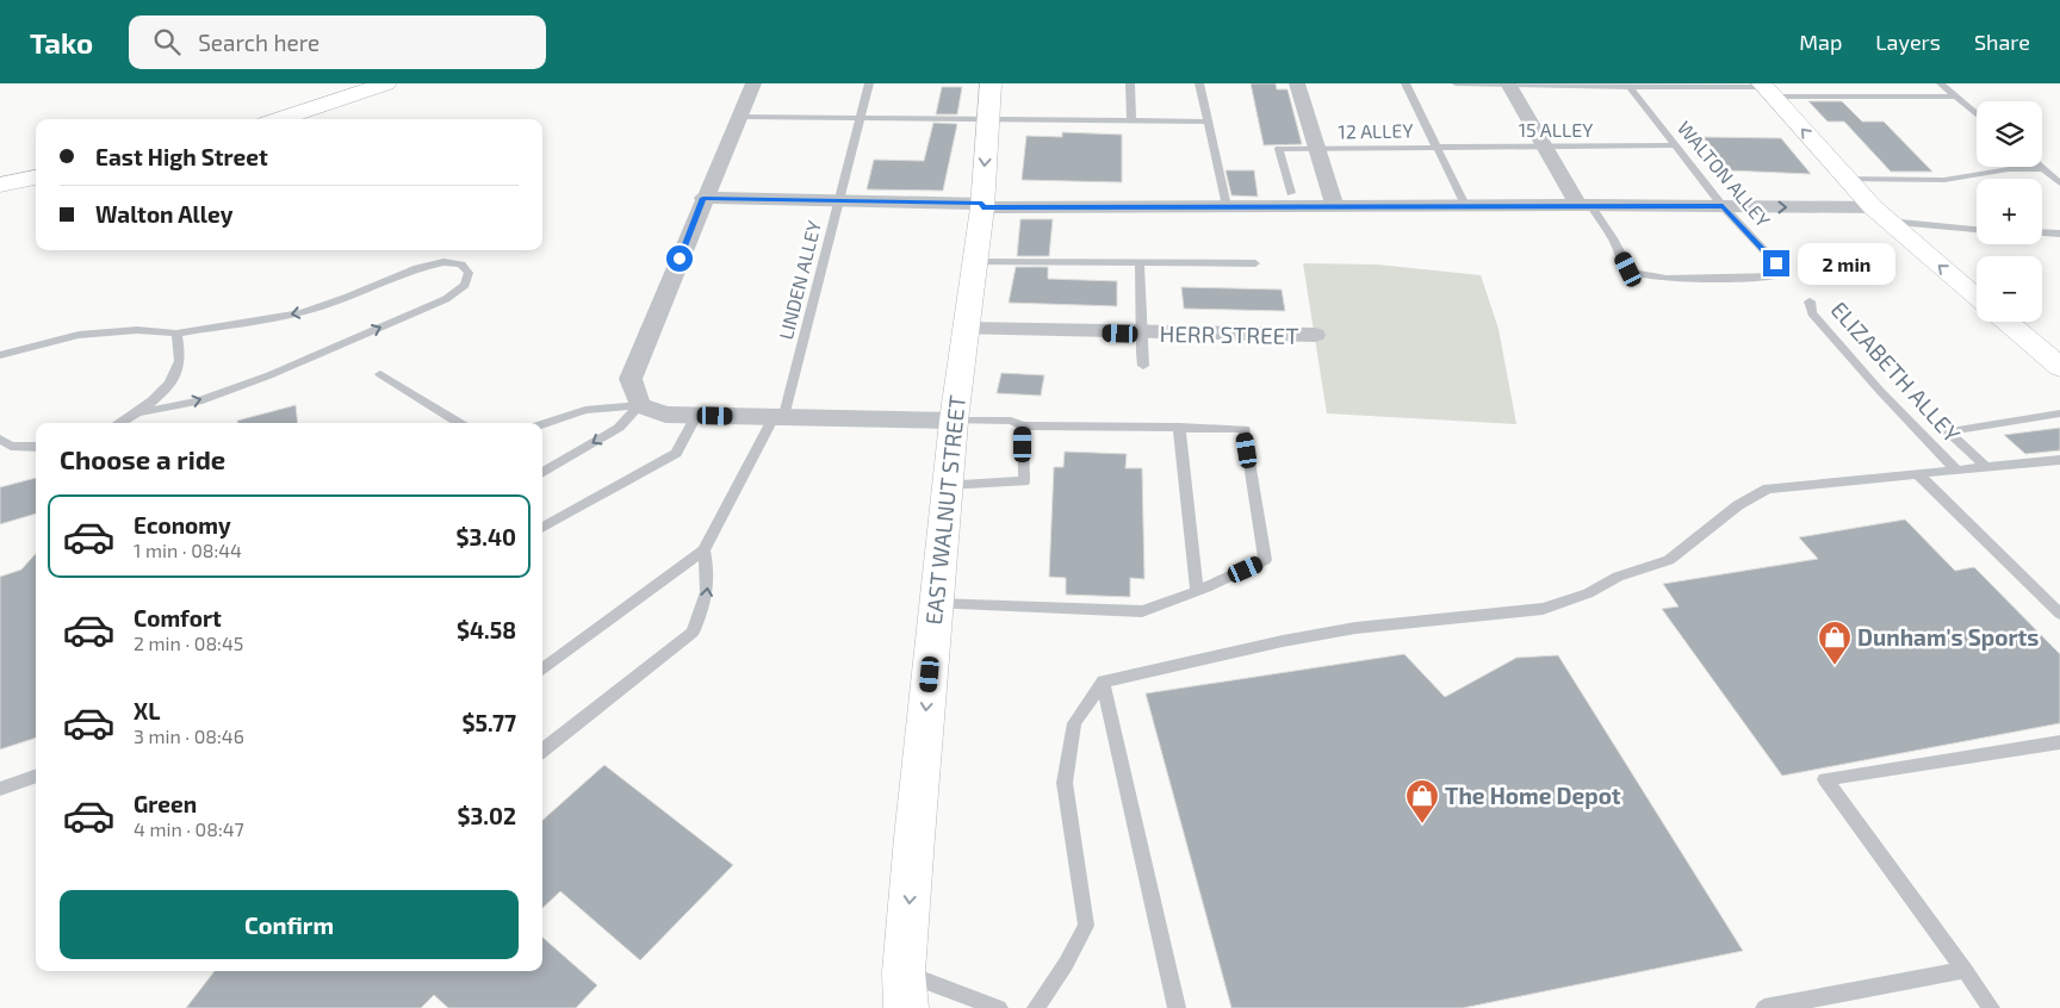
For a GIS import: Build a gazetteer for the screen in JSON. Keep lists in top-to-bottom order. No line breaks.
{"streets":{"main road":["EAST WALNUT STREET"],"street":["HERR STREET"],"lane":["15 ALLEY","12 ALLEY","WALTON ALLEY","LINDEN ALLEY","ELIZABETH ALLEY"]},"crossings":[["15 ALLEY","12 ALLEY"],["15 ALLEY","WALTON ALLEY"],["HERR STREET","EAST WALNUT STREET"]],"one_way":["EAST WALNUT STREET"],"places":{"shop":["Dunham's Sports","The Home Depot"]},"page":{"header":"Tako","search":"Search here","nav":["Map","Layers","Share"],"map_buttons":["+","−"],"banner":["East High Street","Walton Alley"],"bubble":"2 min","heading":"Choose a ride","list":[{"name":"Economy","note":"1 min · 08:44","value":"$3.40"},{"name":"Comfort","note":"2 min · 08:45","value":"$4.58"},{"name":"XL","note":"3 min · 08:46","value":"$5.77"},{"name":"Green","note":"4 min · 08:47","value":"$3.02"}],"buttons":"Confirm"}}
